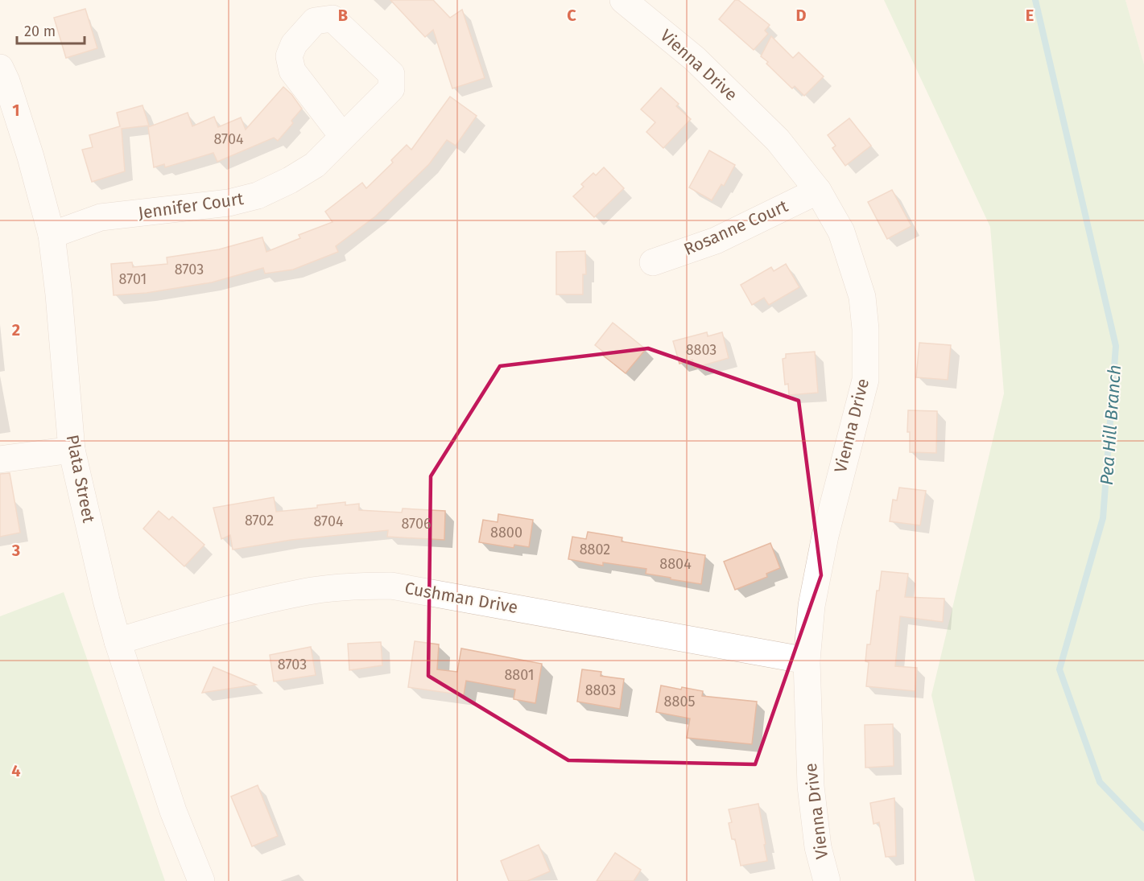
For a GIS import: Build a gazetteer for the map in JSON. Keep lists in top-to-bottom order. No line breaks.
{"streets":{"street":["Vienna Drive","Jennifer Court","Rosanne Court","Plata Street","Cushman Drive"]},"crossings":[["Vienna Drive","Rosanne Court"],["Vienna Drive","Cushman Drive"],["Jennifer Court","Plata Street"],["Plata Street","Cushman Drive"]],"water":["Pea Hill Branch"],"house_numbers":["8704","8703","8701","8803","8702","8704","8706","8800","8802","8804","8703","8801","8803","8805"],"scale_bar":"20 m","grid":{"columns":["B","C","D","E"],"rows":["1","2","3","4"]}}
